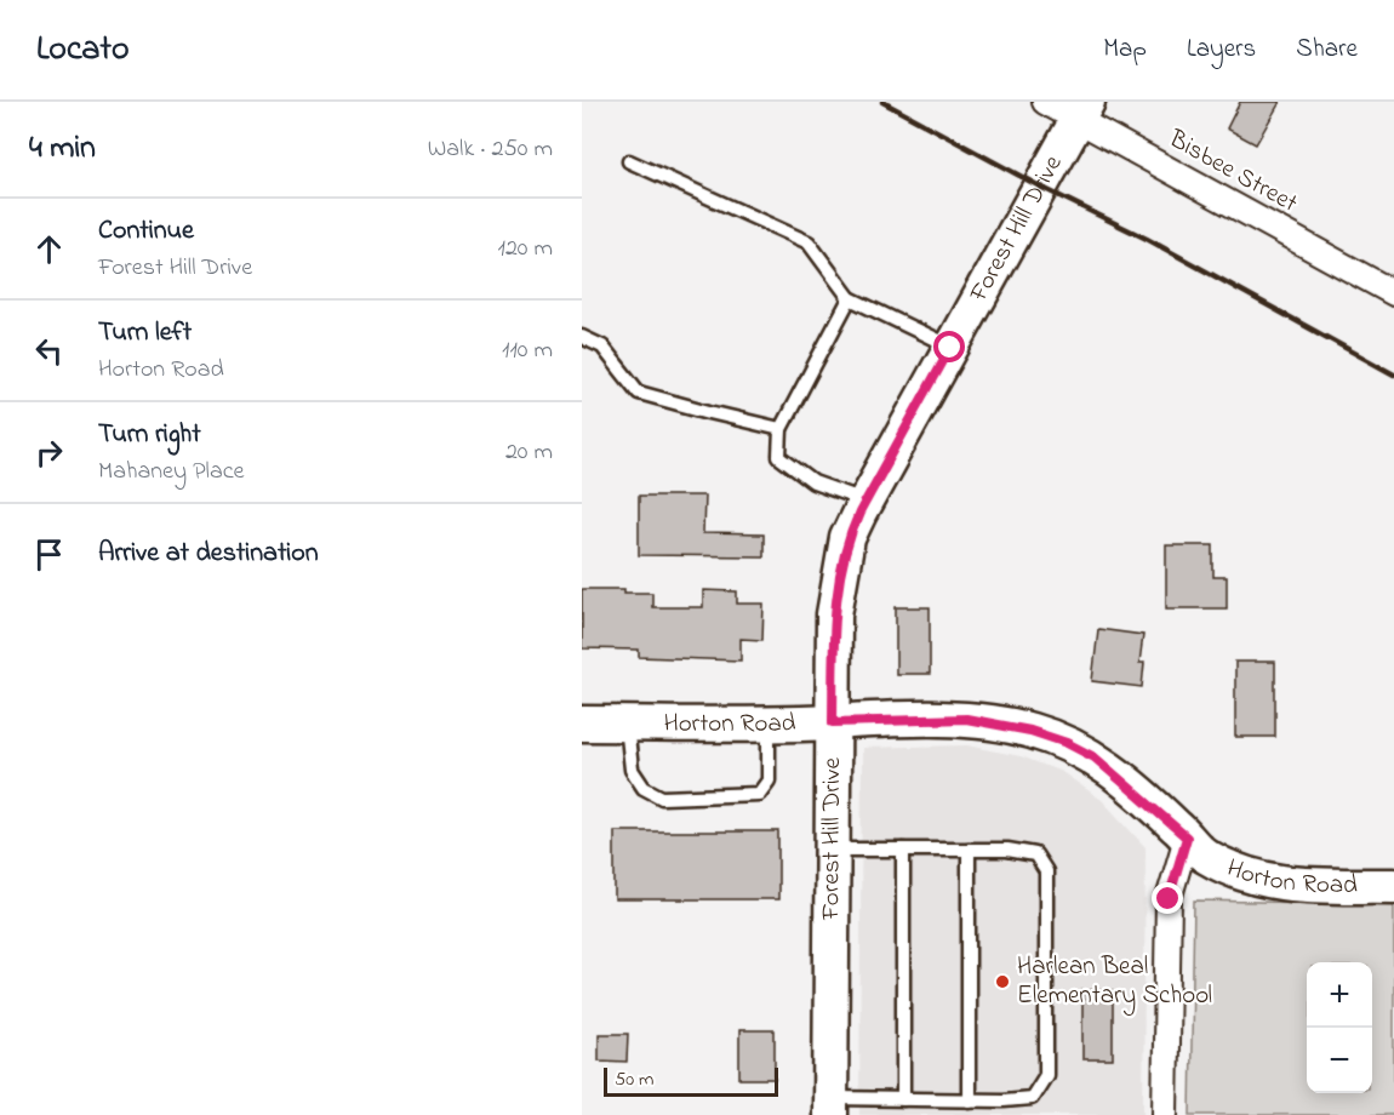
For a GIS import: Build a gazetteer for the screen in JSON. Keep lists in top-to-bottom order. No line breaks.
{"streets":{"street":["Bisbee Street","Forest Hill Drive","Horton Road"]},"crossings":[["Bisbee Street","Forest Hill Drive"],["Forest Hill Drive","Horton Road"]],"places":["Harlean Beal Elementary School"],"scale_bar":"50 m","page":{"header":"Locato","nav":["Map","Layers","Share"],"heading":["4 min","Walk · 250 m"],"list":[["Continue","Forest Hill Drive","120 m"],["Turn left","Horton Road","110 m"],["Turn right","Mahaney Place","20 m"],"Arrive at destination"],"map_buttons":["+","−"],"scale":"50 m"}}
